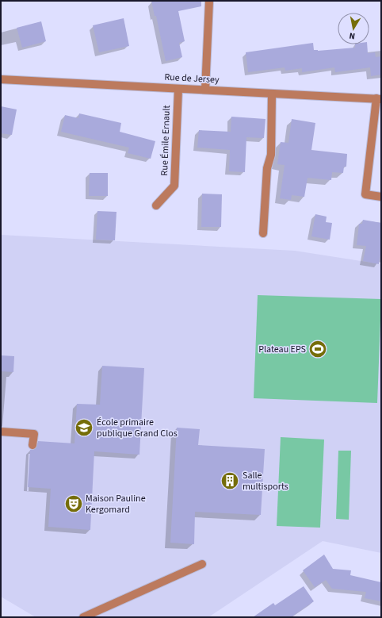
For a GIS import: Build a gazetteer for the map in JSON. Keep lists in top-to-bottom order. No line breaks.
{"streets":{"street":["Rue de Jersey","Rue Émile Ernault"]},"crossings":[["Rue de Jersey","Rue Émile Ernault"]],"places":{"sports":["Plateau EPS"],"school or university":["École primaire publique Grand Clos"],"building":["Salle multisports"],"theatre":["Maison Pauline Kergomard"]},"north":"bottom"}
